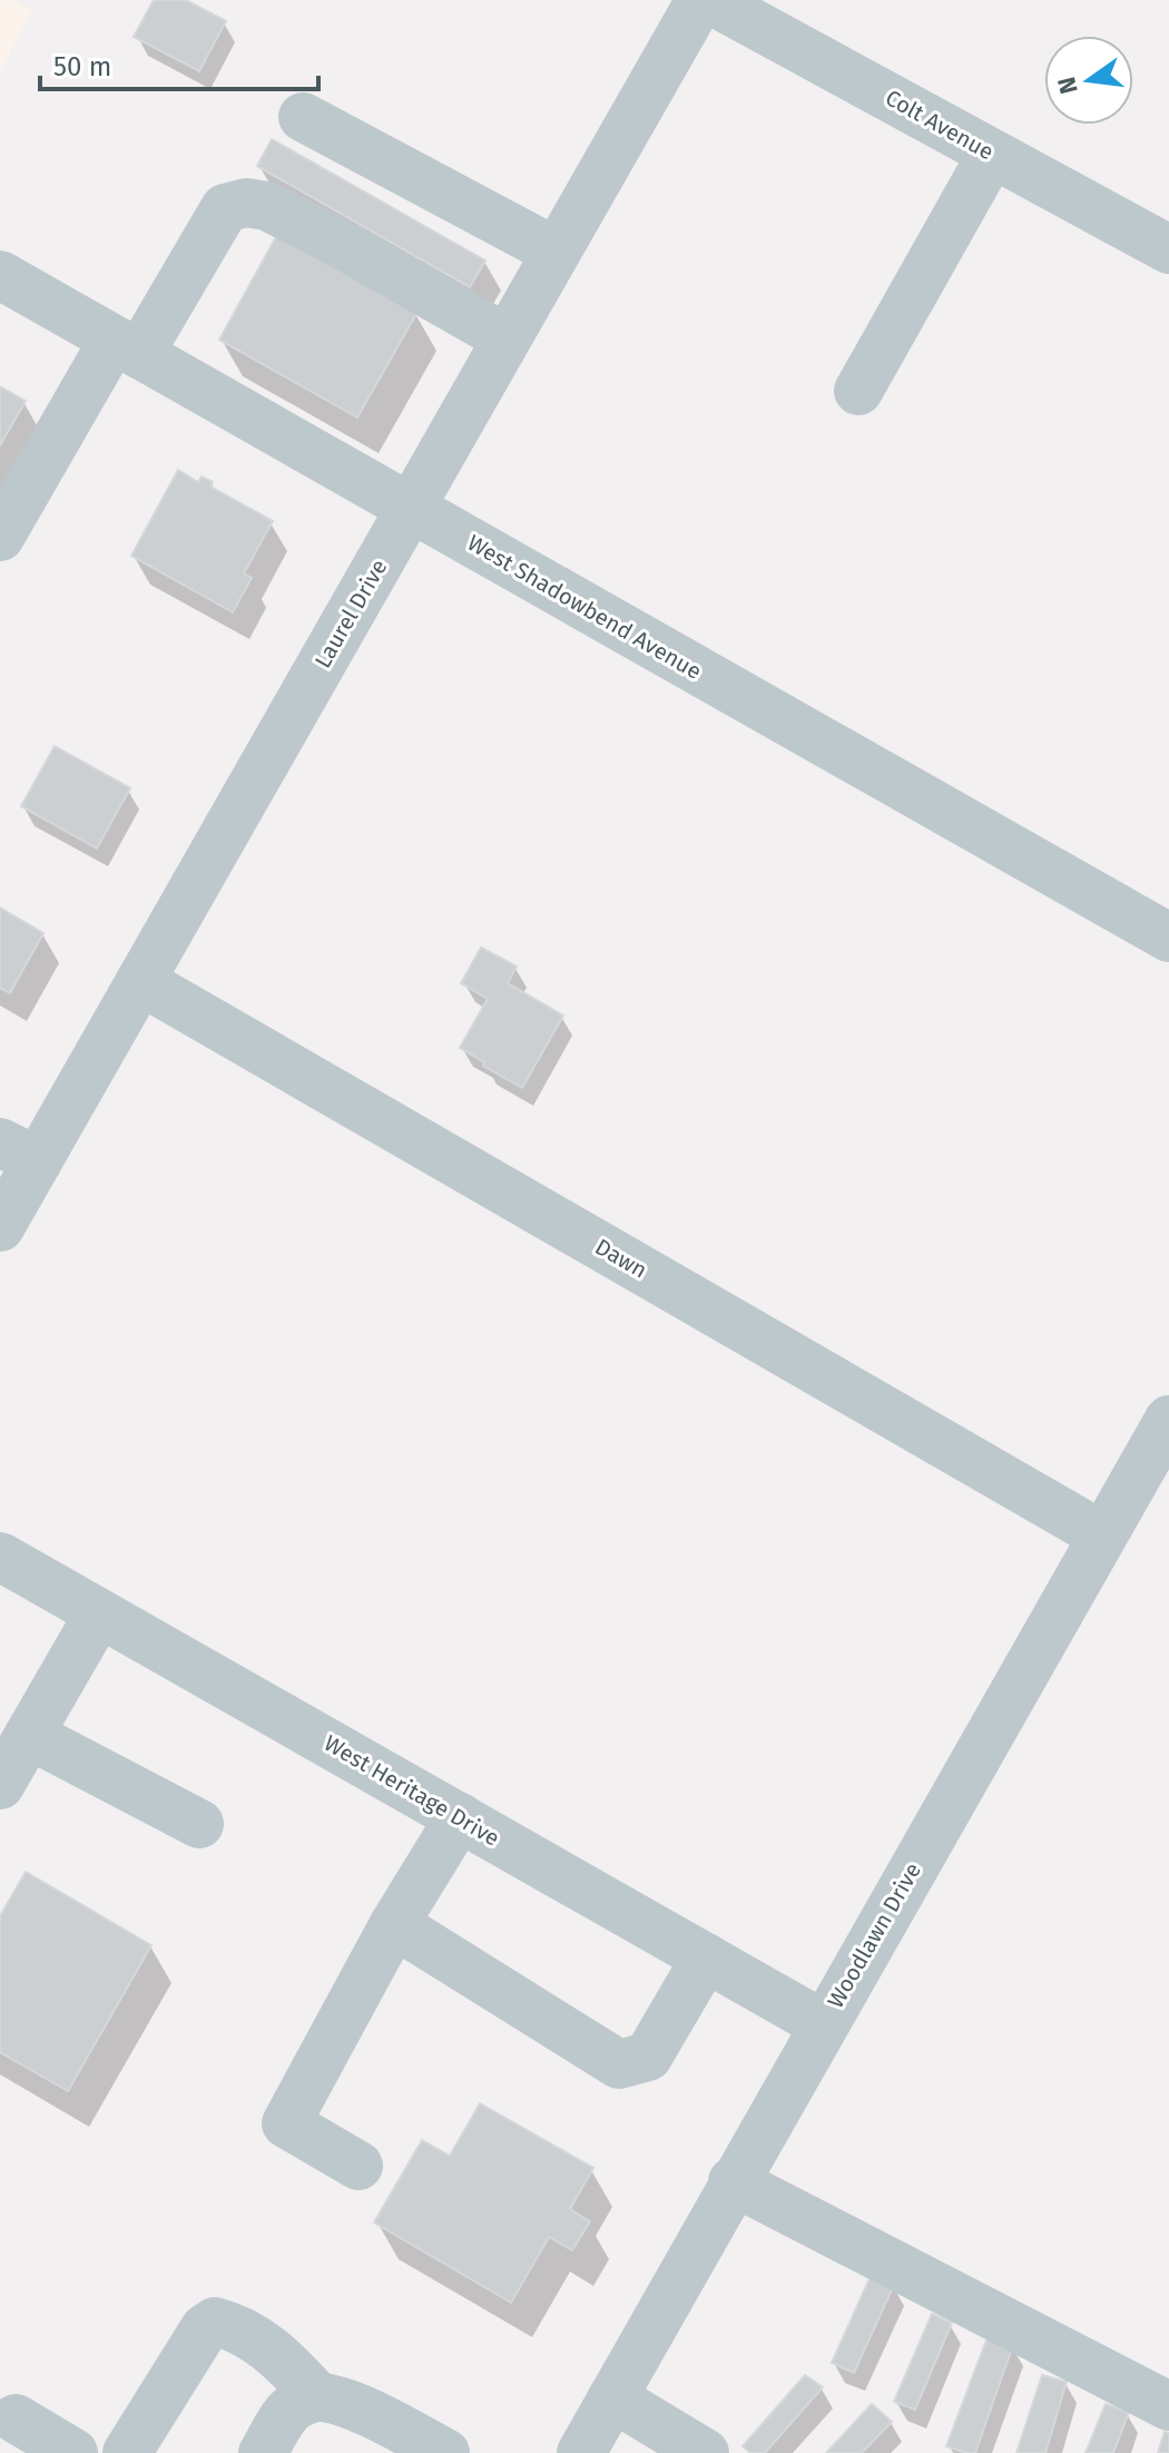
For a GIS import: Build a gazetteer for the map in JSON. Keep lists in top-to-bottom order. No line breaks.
{"streets":{"street":["Colt Avenue","West Shadowbend Avenue","Laurel Drive","Dawn","West Heritage Drive","Woodlawn Drive"]},"crossings":[["West Shadowbend Avenue","Laurel Drive"],["Laurel Drive","Dawn"],["Dawn","Woodlawn Drive"],["West Heritage Drive","Woodlawn Drive"]],"scale_bar":"50 m","north":"left"}
